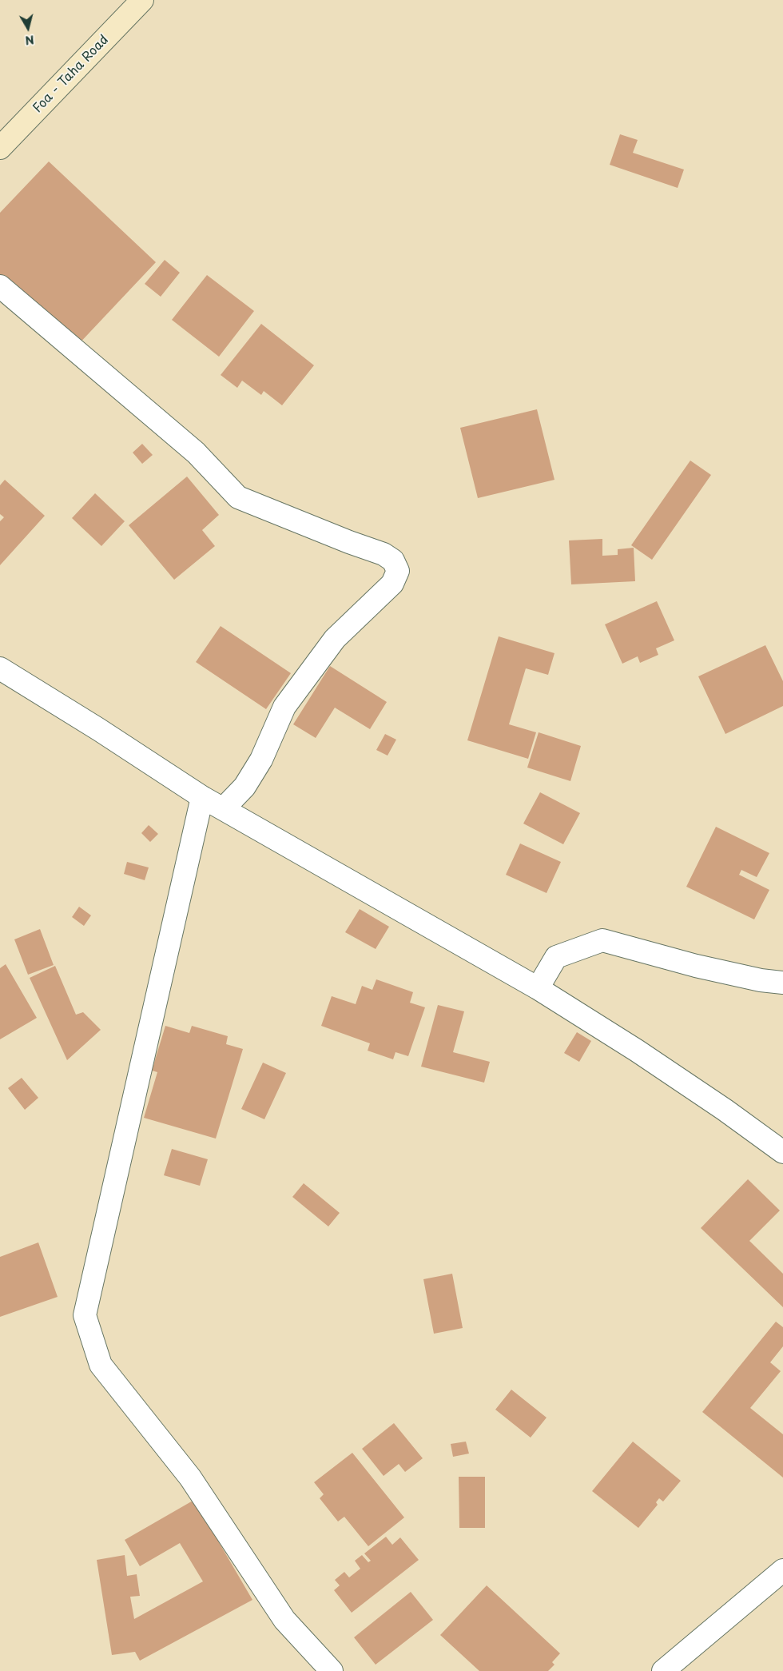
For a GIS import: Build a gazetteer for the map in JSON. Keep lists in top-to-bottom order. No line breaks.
{"streets":{"street":["Foa - Taha Road"]},"north":"bottom"}
